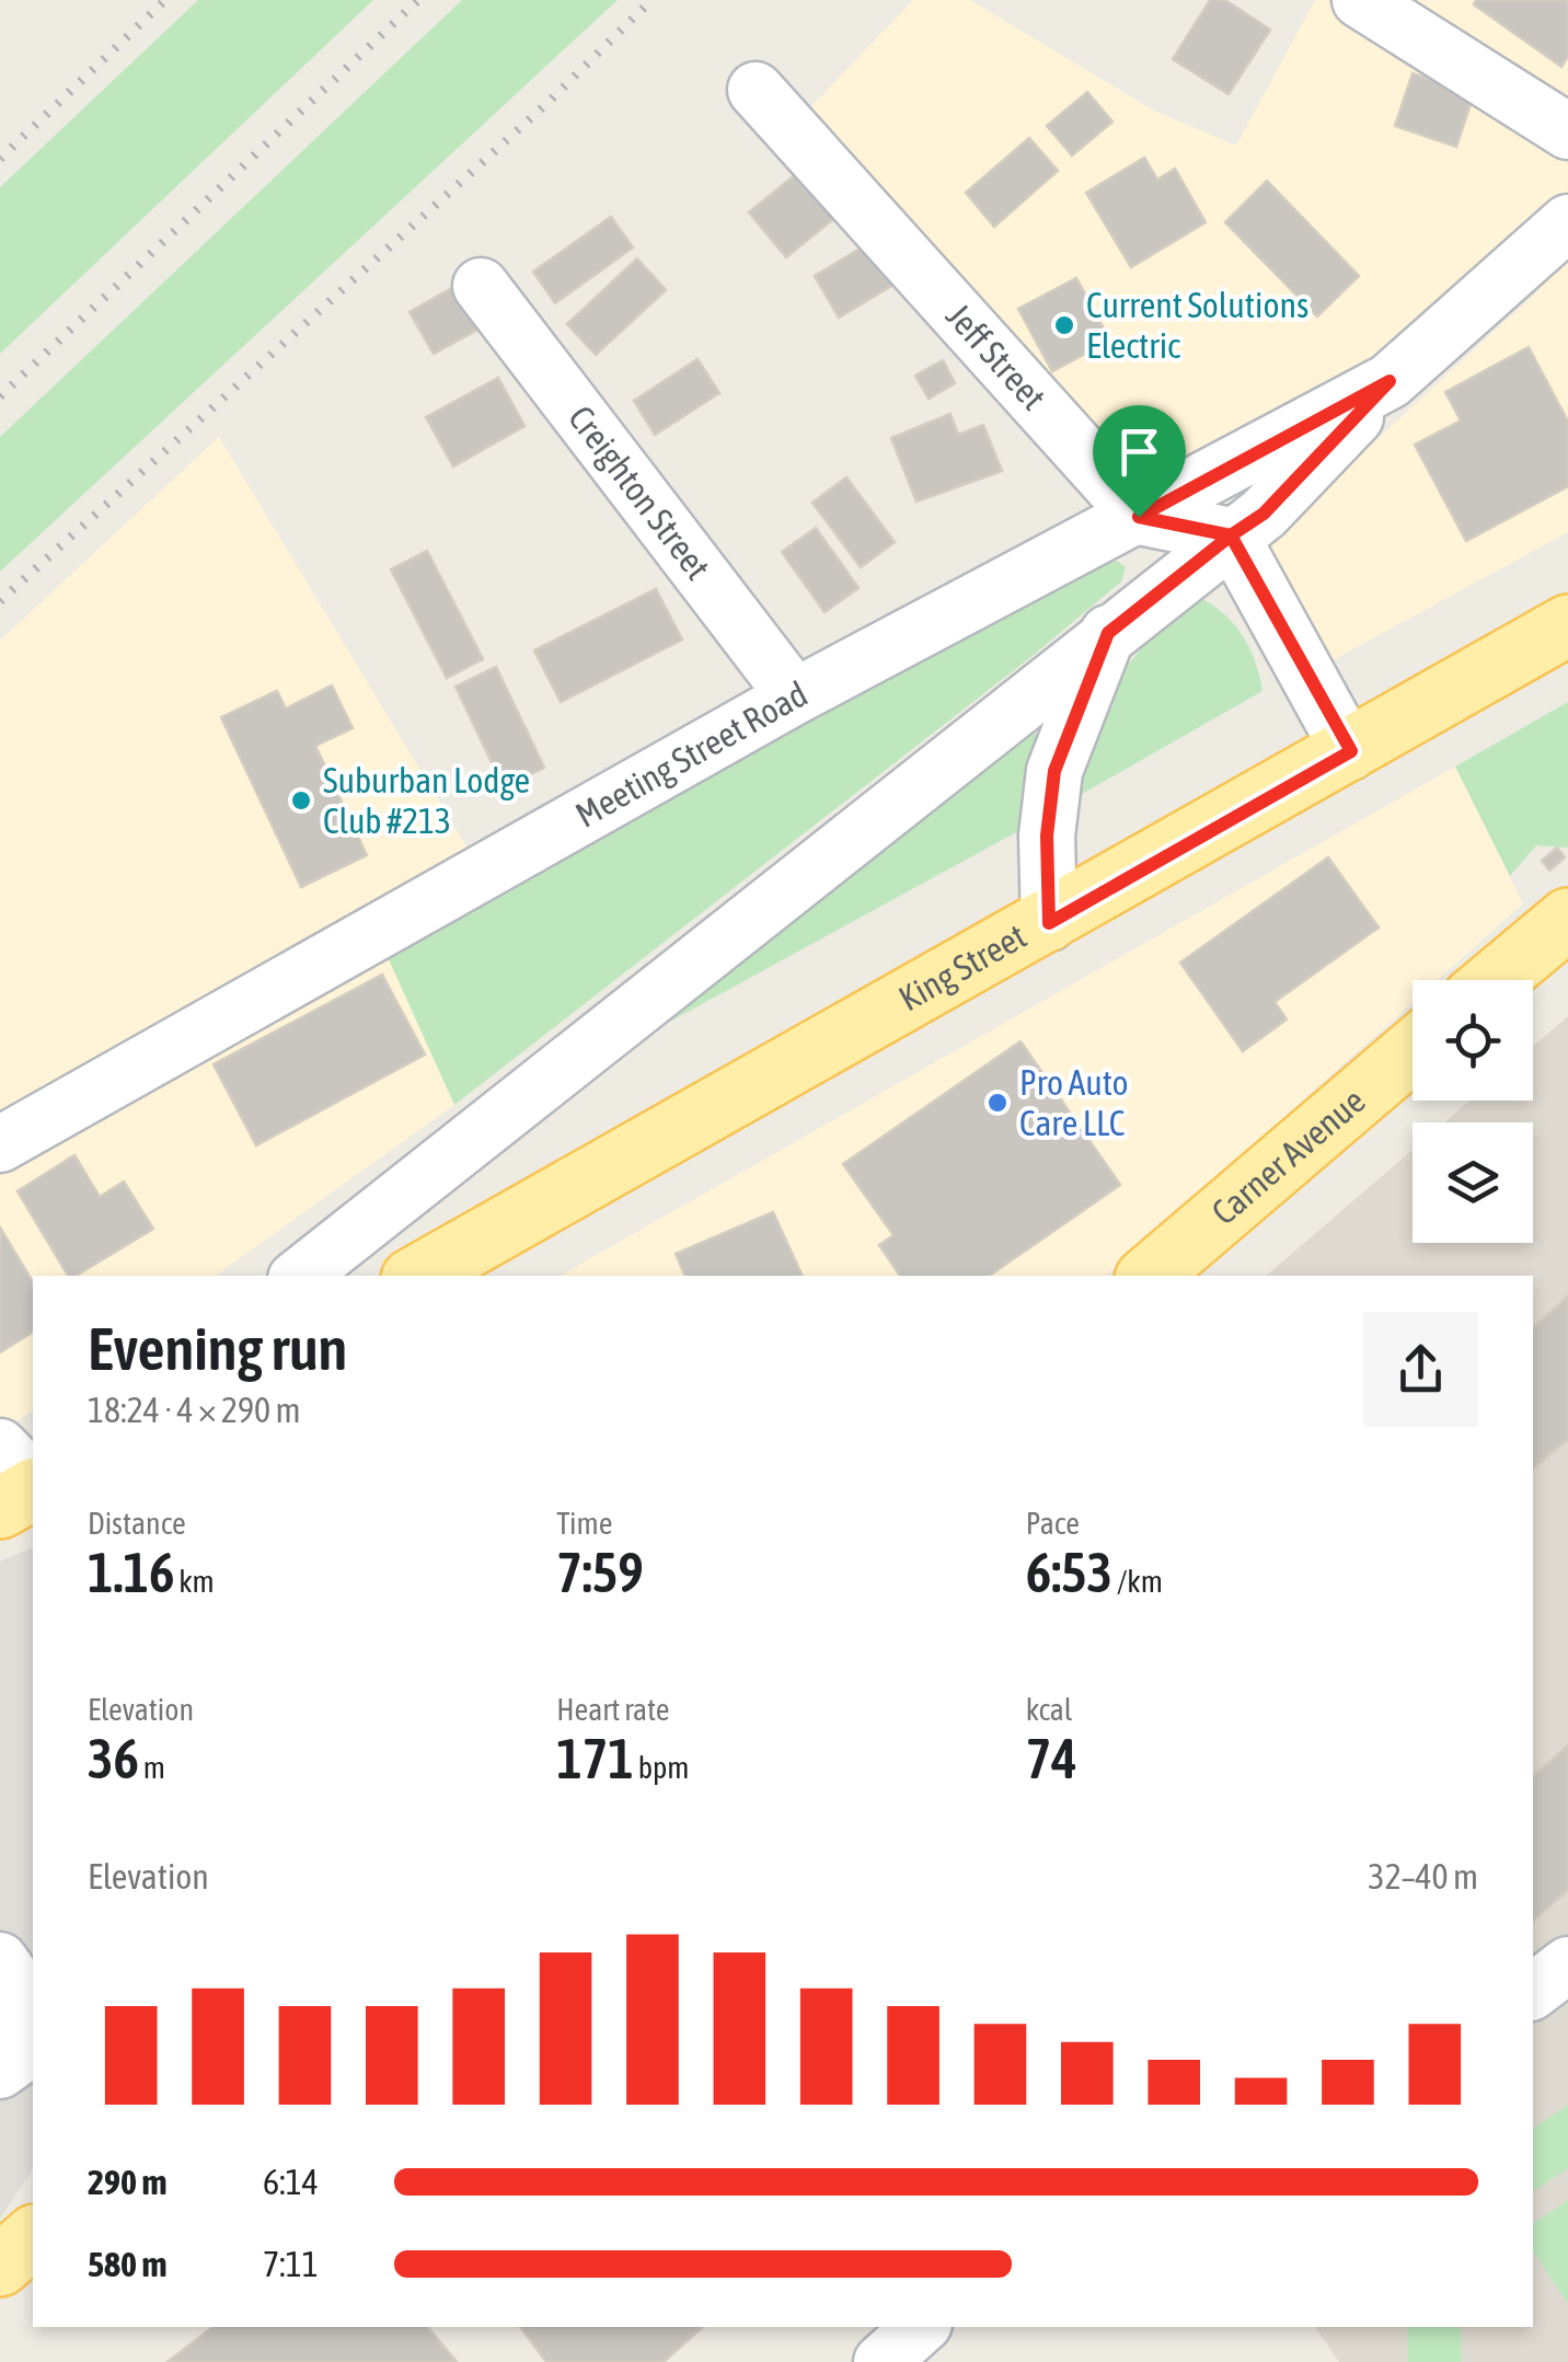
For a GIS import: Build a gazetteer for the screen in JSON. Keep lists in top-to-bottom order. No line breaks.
{"streets":{"main road":["King Street","Carner Avenue"],"street":["Jeff Street","Creighton Street","Meeting Street Road"]},"crossings":[["Jeff Street","Meeting Street Road"],["Creighton Street","Meeting Street Road"]],"places":["Current Solutions Electric","Suburban Lodge Club #213","Pro Auto Care LLC"],"page":{"heading":["Evening run","18:24 · 4 × 290 m"],"stats":[["Distance","1.16 km"],["Time","7:59"],["Pace","6:53 /km"],["Elevation","36 m"],["Heart rate","171 bpm"],["kcal","74"]],"chart":["Elevation","32–40 m"],"list":[{"name":"290 m","note":"6:14"},{"name":"580 m","note":"7:11"}]}}
